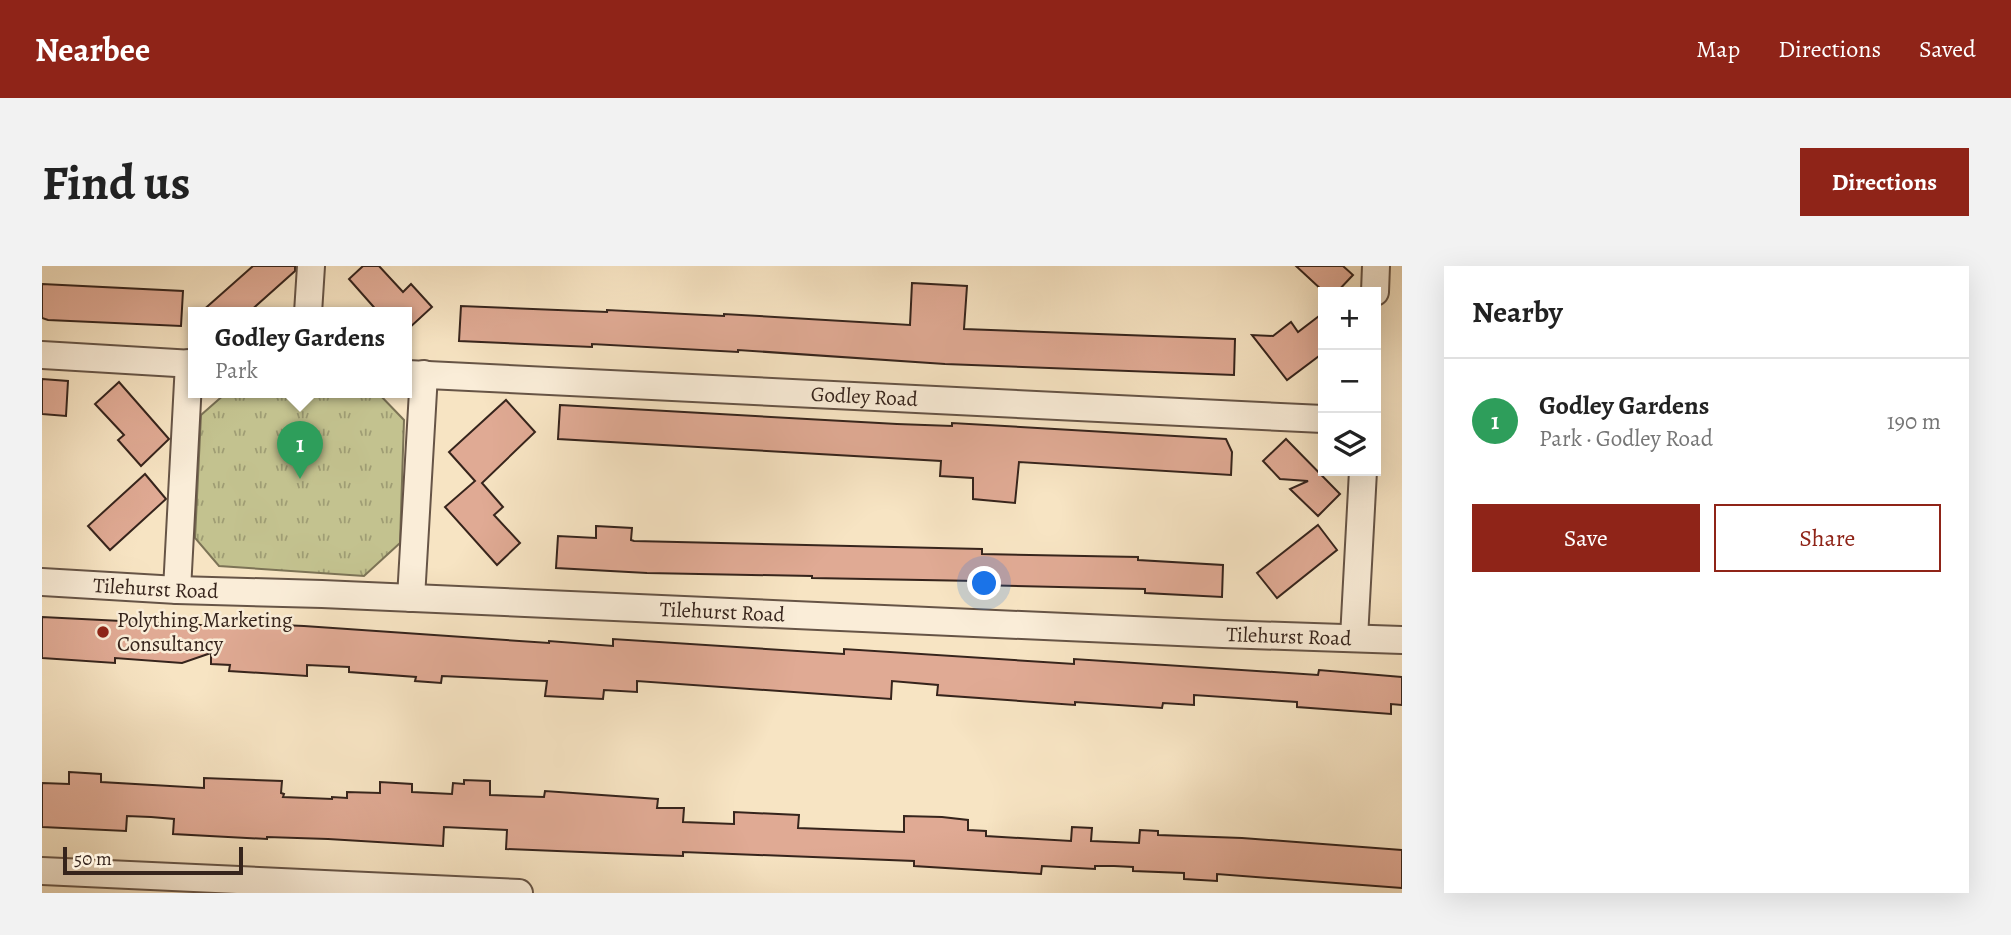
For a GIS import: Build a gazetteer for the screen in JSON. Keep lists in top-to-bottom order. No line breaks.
{"streets":{"street":["Godley Road","Tilehurst Road"]},"places":["Polything Marketing Consultancy"],"scale_bar":"50 m","page":{"header":"Nearbee","nav":["Map","Directions","Saved"],"buttons":["Directions",["Save","Share"]],"title":"Find us","heading":"Nearby","map_buttons":["+","−"],"popup":["Godley Gardens","Park"],"list":[{"mark":"1","name":"Godley Gardens","note":"Park · Godley Road","value":"190 m"}],"pins":"1","scale":"50 m"}}
